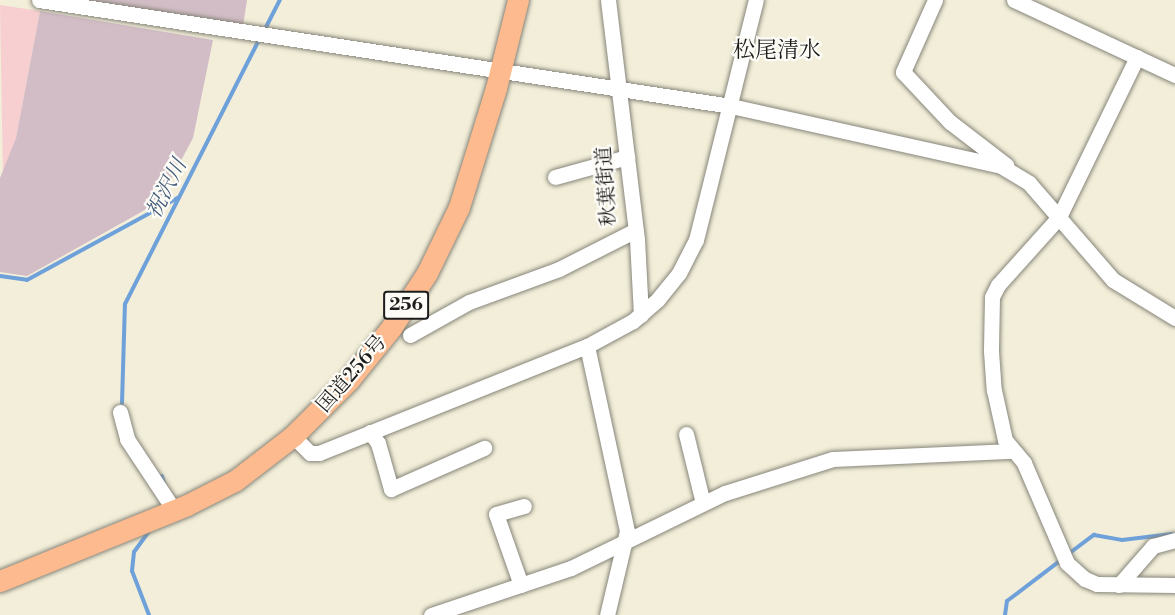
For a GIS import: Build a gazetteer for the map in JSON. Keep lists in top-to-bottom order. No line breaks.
{"streets":{"highway":["256","国道256号"],"street":["秋葉街道"]},"districts":["松尾清水"],"water":["祝沢川"]}
